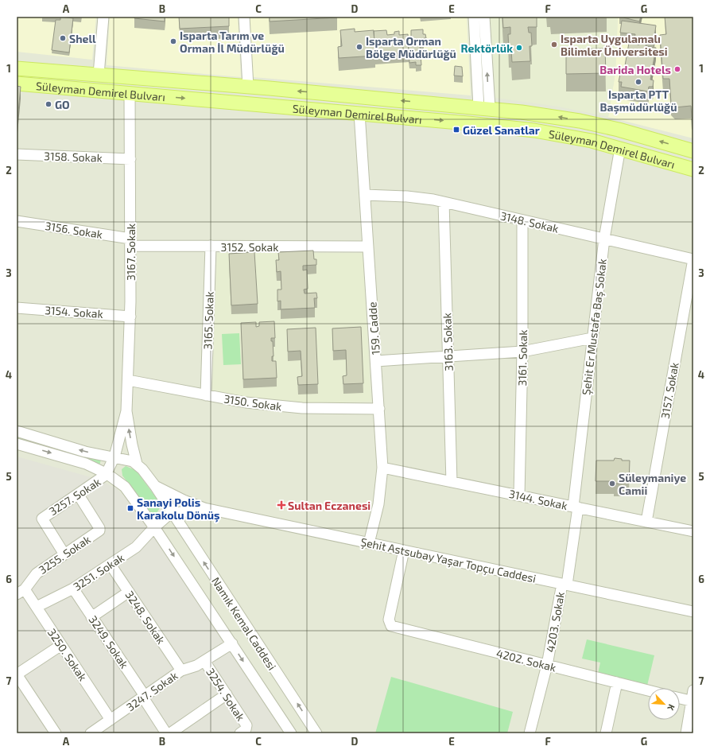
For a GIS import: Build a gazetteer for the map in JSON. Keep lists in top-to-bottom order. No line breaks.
{"streets":{"main road":["Süleyman Demirel Bulvarı"],"street":["3158. Sokak","3148. Sokak","3156. Sokak","3152. Sokak","3167. Sokak","3154. Sokak","3165. Sokak","Şehit Er Mustafa Baş Sokak","159. Cadde","3163. Sokak","3161. Sokak","3157. Sokak","3150. Sokak","3257. Sokak","3144. Sokak","3255. Sokak","Şehit Astsubay Yaşar Topçu Caddesi","3251. Sokak","3248. Sokak","4203. Sokak","Namık Kemal Caddesi","3249. Sokak","3250. Sokak","4202. Sokak","3247. Sokak","3254. Sokak"]},"crossings":[["Süleyman Demirel Bulvarı","3167. Sokak"],["Süleyman Demirel Bulvarı","Şehit Er Mustafa Baş Sokak"],["Süleyman Demirel Bulvarı","159. Cadde"],["3158. Sokak","3167. Sokak"],["3148. Sokak","Şehit Er Mustafa Baş Sokak"],["3148. Sokak","159. Cadde"],["3148. Sokak","3163. Sokak"],["3148. Sokak","3161. Sokak"],["3148. Sokak","3157. Sokak"],["3156. Sokak","3152. Sokak"],["3156. Sokak","3167. Sokak"],["3152. Sokak","3167. Sokak"],["3152. Sokak","3165. Sokak"],["3152. Sokak","159. Cadde"],["3167. Sokak","3154. Sokak"],["3167. Sokak","3150. Sokak"],["3167. Sokak","3257. Sokak"],["3167. Sokak","Şehit Astsubay Yaşar Topçu Caddesi"],["3165. Sokak","3150. Sokak"],["Şehit Er Mustafa Baş Sokak","3144. Sokak"],["Şehit Er Mustafa Baş Sokak","Şehit Astsubay Yaşar Topçu Caddesi"],["Şehit Er Mustafa Baş Sokak","4203. Sokak"],["159. Cadde","3150. Sokak"],["159. Cadde","3144. Sokak"],["159. Cadde","Şehit Astsubay Yaşar Topçu Caddesi"],["3163. Sokak","3144. Sokak"],["3161. Sokak","3144. Sokak"],["3157. Sokak","3144. Sokak"],["3257. Sokak","3255. Sokak"],["3255. Sokak","3250. Sokak"],["Şehit Astsubay Yaşar Topçu Caddesi","3251. Sokak"],["Şehit Astsubay Yaşar Topçu Caddesi","4203. Sokak"],["Şehit Astsubay Yaşar Topçu Caddesi","Namık Kemal Caddesi"],["Şehit Astsubay Yaşar Topçu Caddesi","4202. Sokak"],["3251. Sokak","3248. Sokak"],["3251. Sokak","Namık Kemal Caddesi"],["3251. Sokak","3249. Sokak"],["3251. Sokak","3250. Sokak"],["3248. Sokak","3247. Sokak"],["4203. Sokak","4202. Sokak"],["Namık Kemal Caddesi","3247. Sokak"],["3249. Sokak","3247. Sokak"],["3250. Sokak","3247. Sokak"],["3247. Sokak","3254. Sokak"]],"places":{"other":["Shell","Isparta Tarım ve Orman İl Müdürlüğü","Isparta Uygulamalı Bilimler Üniversitesi","Isparta Orman Bölge Müdürlüğü","Rektörlük","Barida Hotels","Isparta PTT Başmüdürlüğü","GO","Süleymaniye Camii"],"transit":["Güzel Sanatlar","Sanayi Polis Karakolu Dönüş"],"health":["Sultan Eczanesi"]},"north":"bottom right","grid":{"columns":["A","B","C","D","E","F","G"],"rows":["1","2","3","4","5","6","7"]}}
